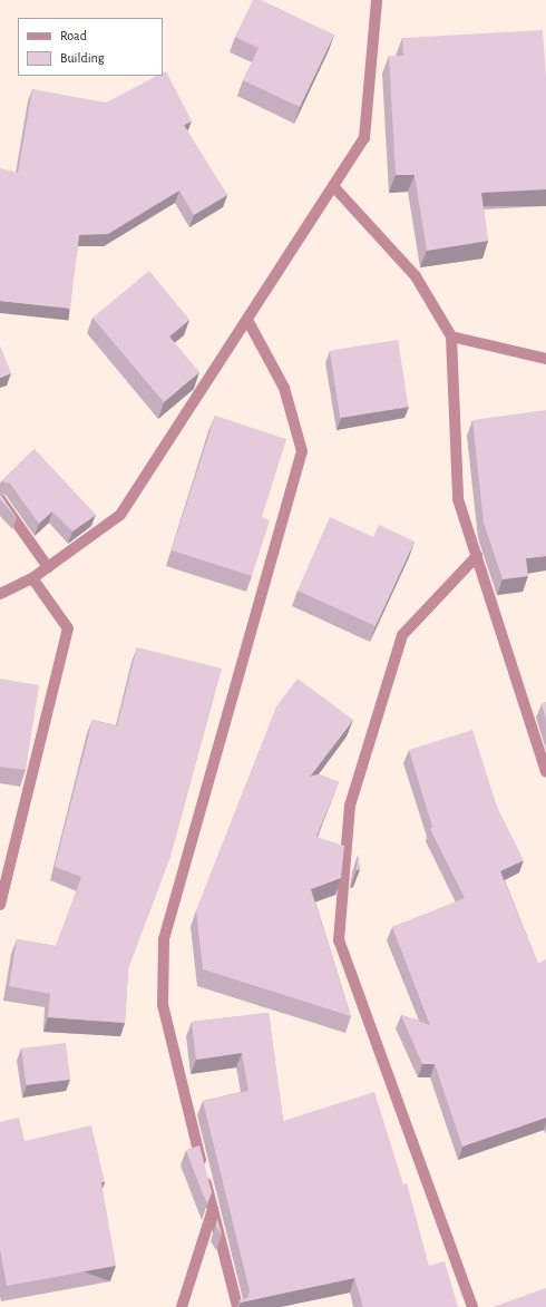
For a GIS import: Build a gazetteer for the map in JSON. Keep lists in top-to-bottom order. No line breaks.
{"legend":["Road","Building"]}
